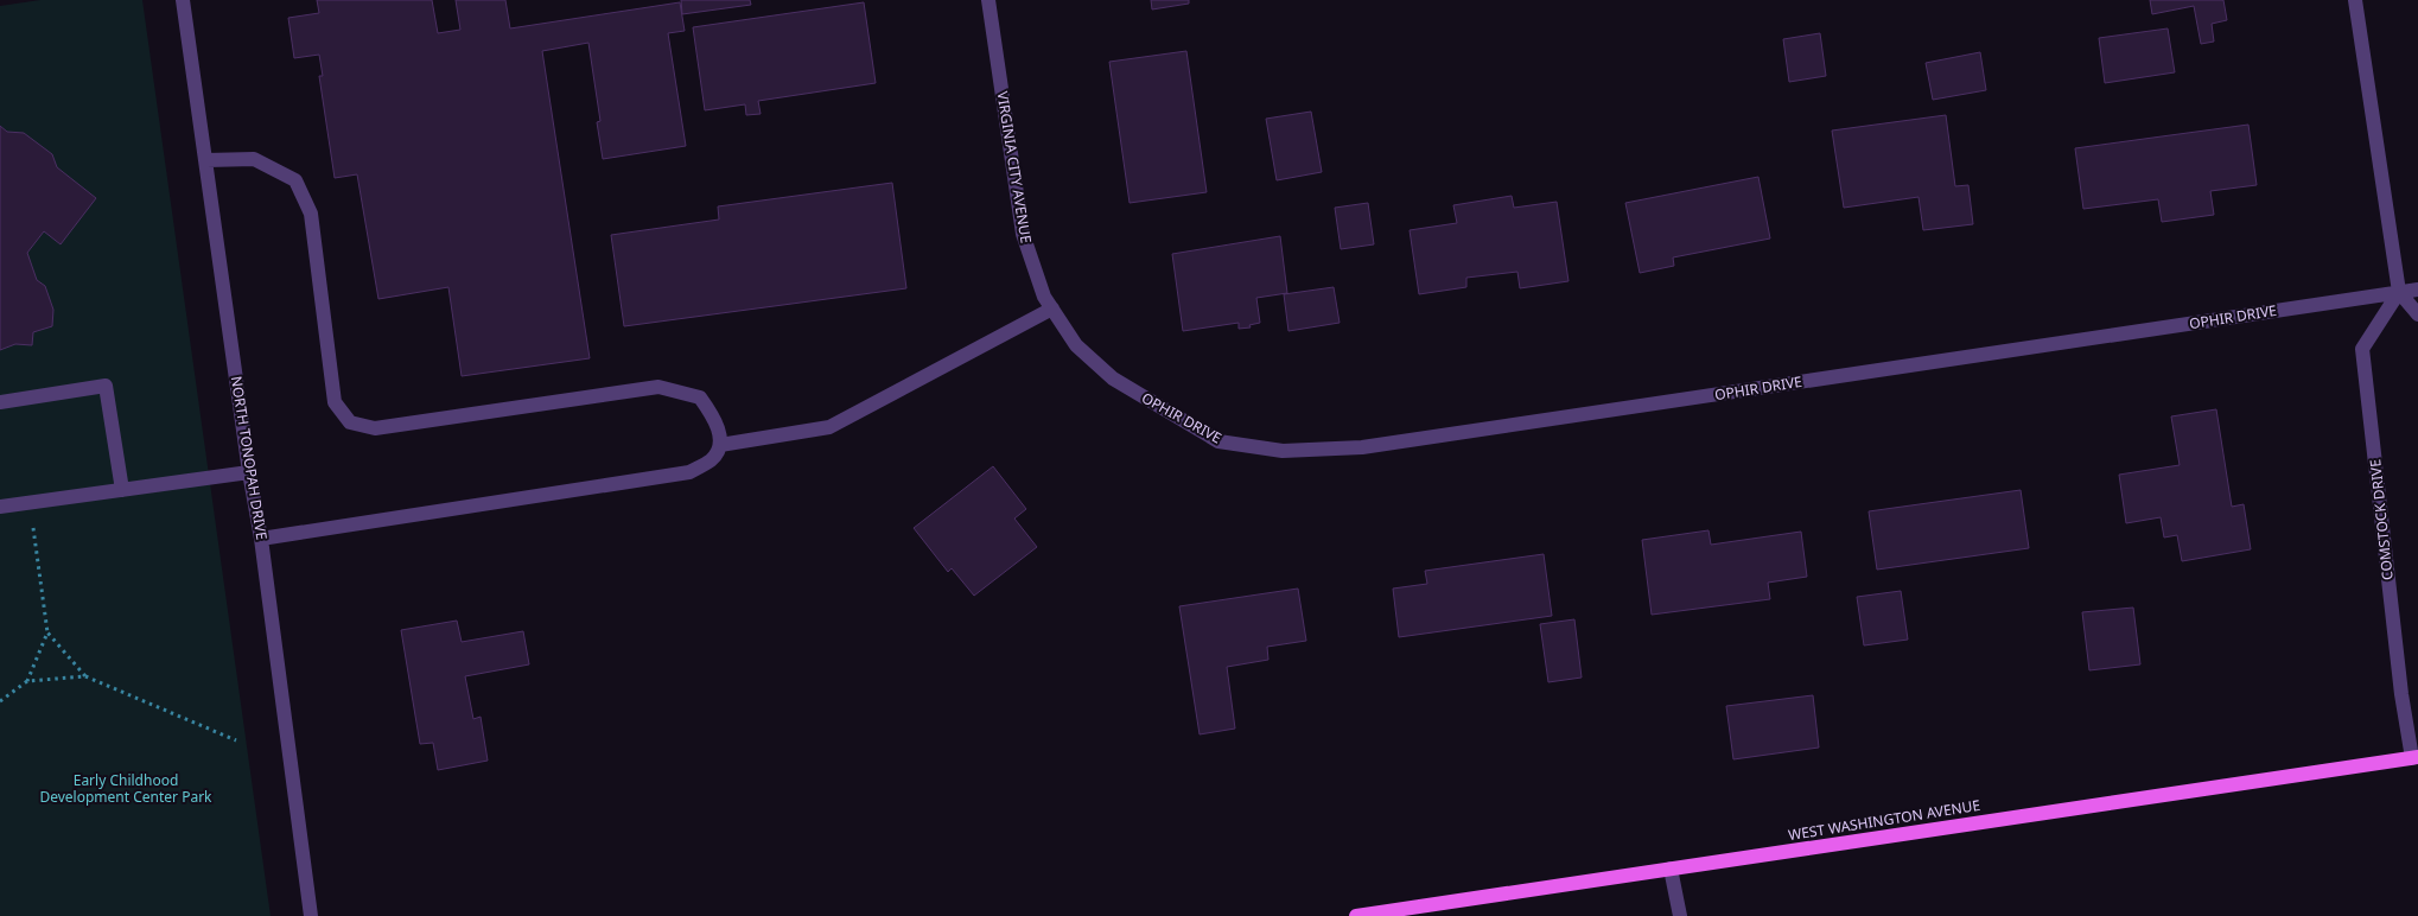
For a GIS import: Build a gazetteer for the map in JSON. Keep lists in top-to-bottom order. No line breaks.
{"streets":{"main road":["WEST WASHINGTON AVENUE"],"street":["VIRGINIA CITY AVENUE","OPHIR DRIVE","NORTH TONOPAH DRIVE","COMSTOCK DRIVE"]},"crossings":[["VIRGINIA CITY AVENUE","OPHIR DRIVE"],["OPHIR DRIVE","COMSTOCK DRIVE"],["COMSTOCK DRIVE","WEST WASHINGTON AVENUE"]],"parks":["Early Childhood Development Center Park"]}
